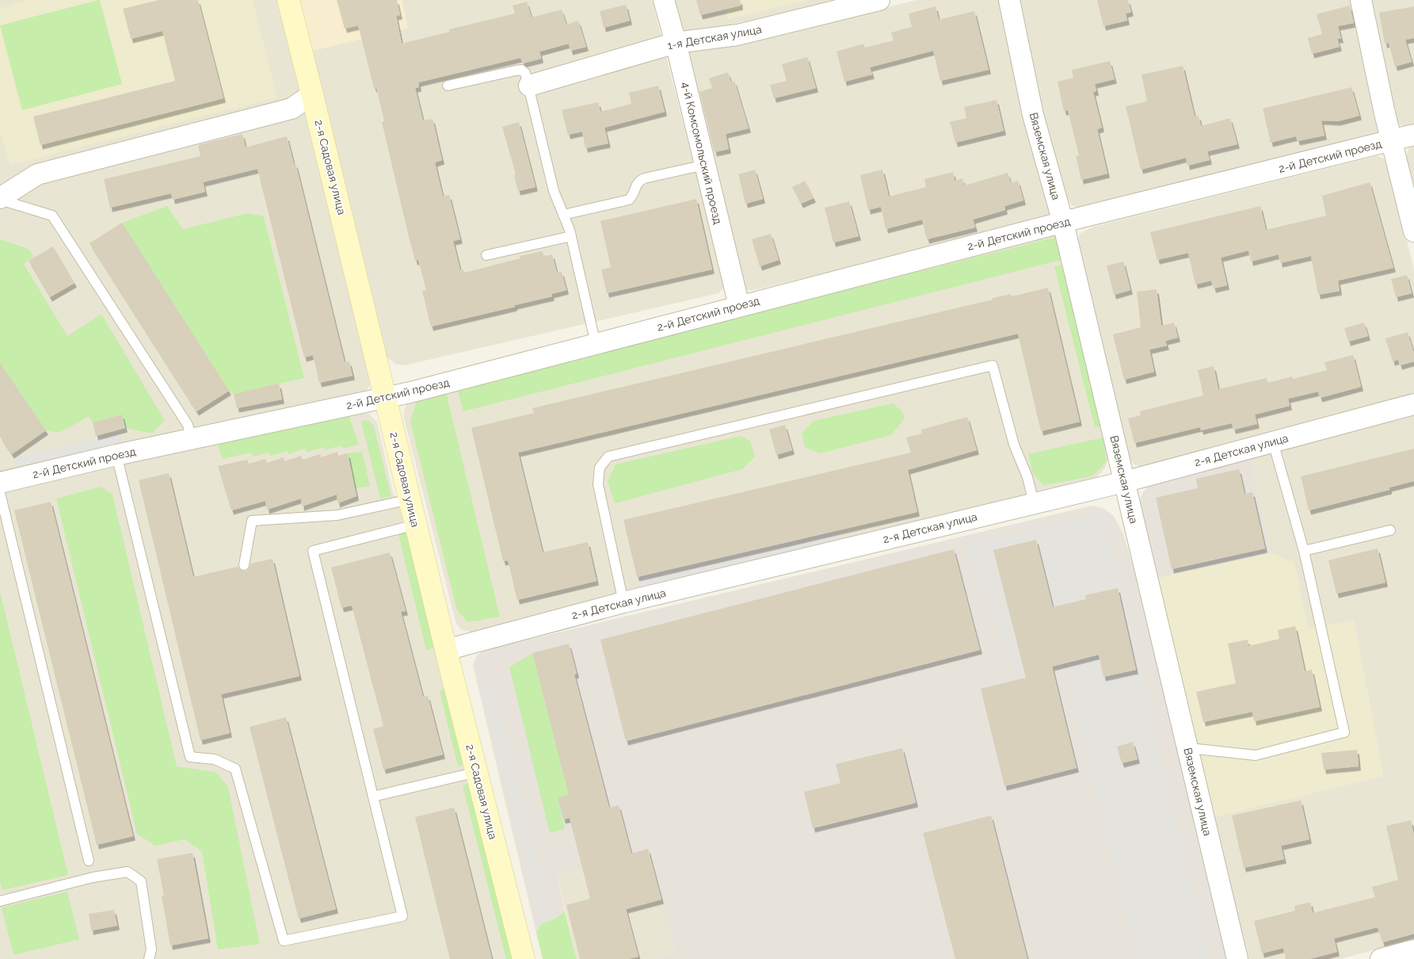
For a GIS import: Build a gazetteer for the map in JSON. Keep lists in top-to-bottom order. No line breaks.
{"streets":{"street":["1-я Детская улица","4-й Комсомольский проезд","Вяземская улица","2-й Детский проезд","2-я Садовая улица","2-я Детская улица"]},"crossings":[["1-я Детская улица","4-й Комсомольский проезд"],["4-й Комсомольский проезд","2-й Детский проезд"],["Вяземская улица","2-й Детский проезд"],["Вяземская улица","2-я Детская улица"],["2-й Детский проезд","2-я Садовая улица"],["2-я Садовая улица","2-я Детская улица"]]}
